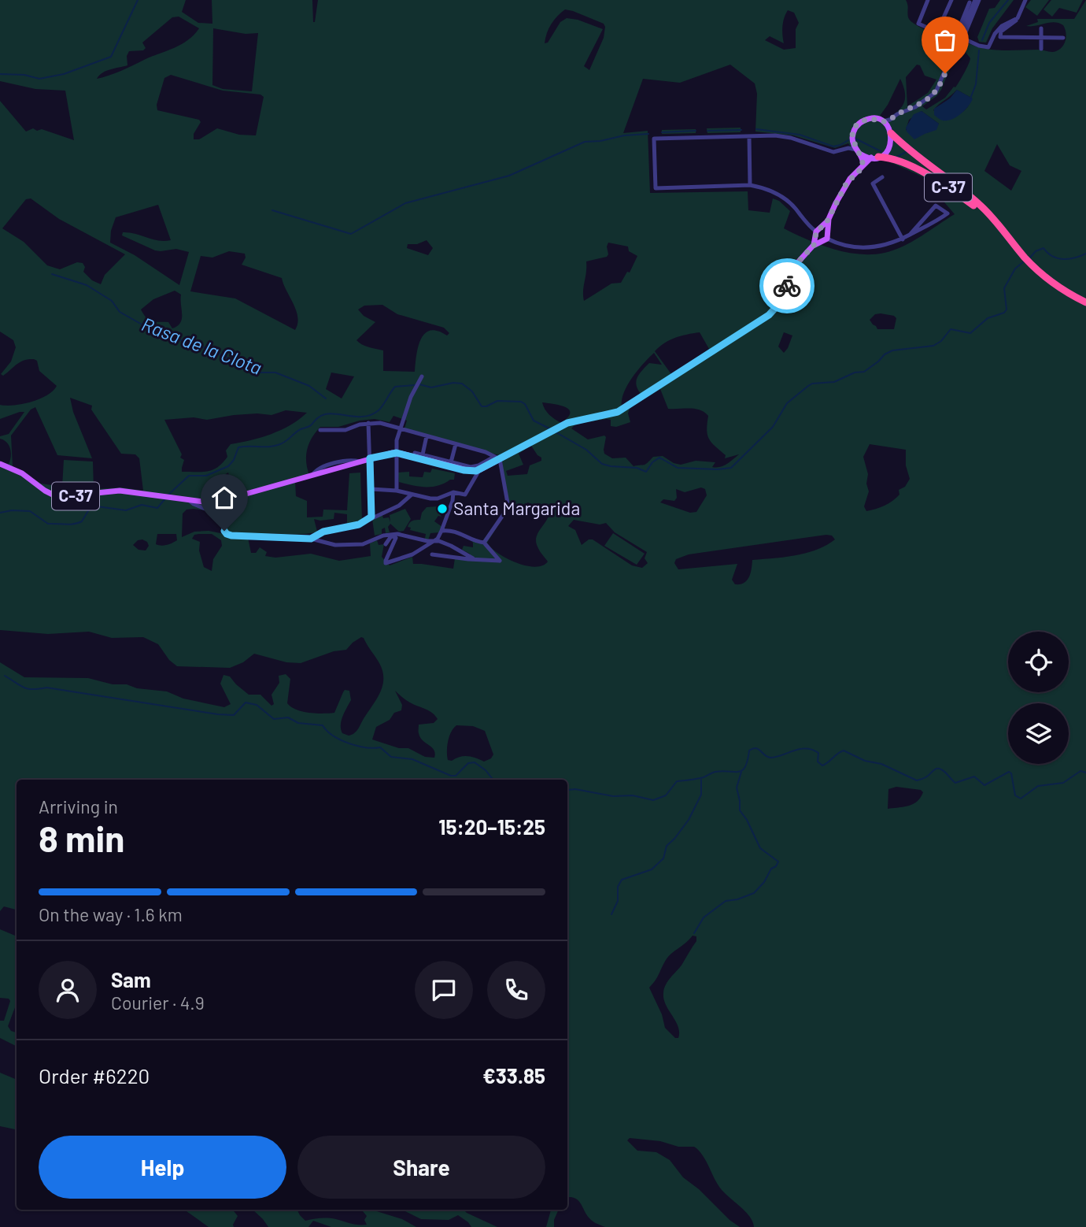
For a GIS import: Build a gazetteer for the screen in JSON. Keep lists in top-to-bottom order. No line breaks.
{"streets":{"highway":["C-37"]},"water":["Rasa de la Clota"],"places":["Santa Margarida"],"page":{"heading":["8 min","Arriving in","15:20–15:25"],"panel":["Sam","Courier · 4.9","Order #6220","€33.85"],"bar":"On the way · 1.6 km","buttons":["Help","Share"]}}
